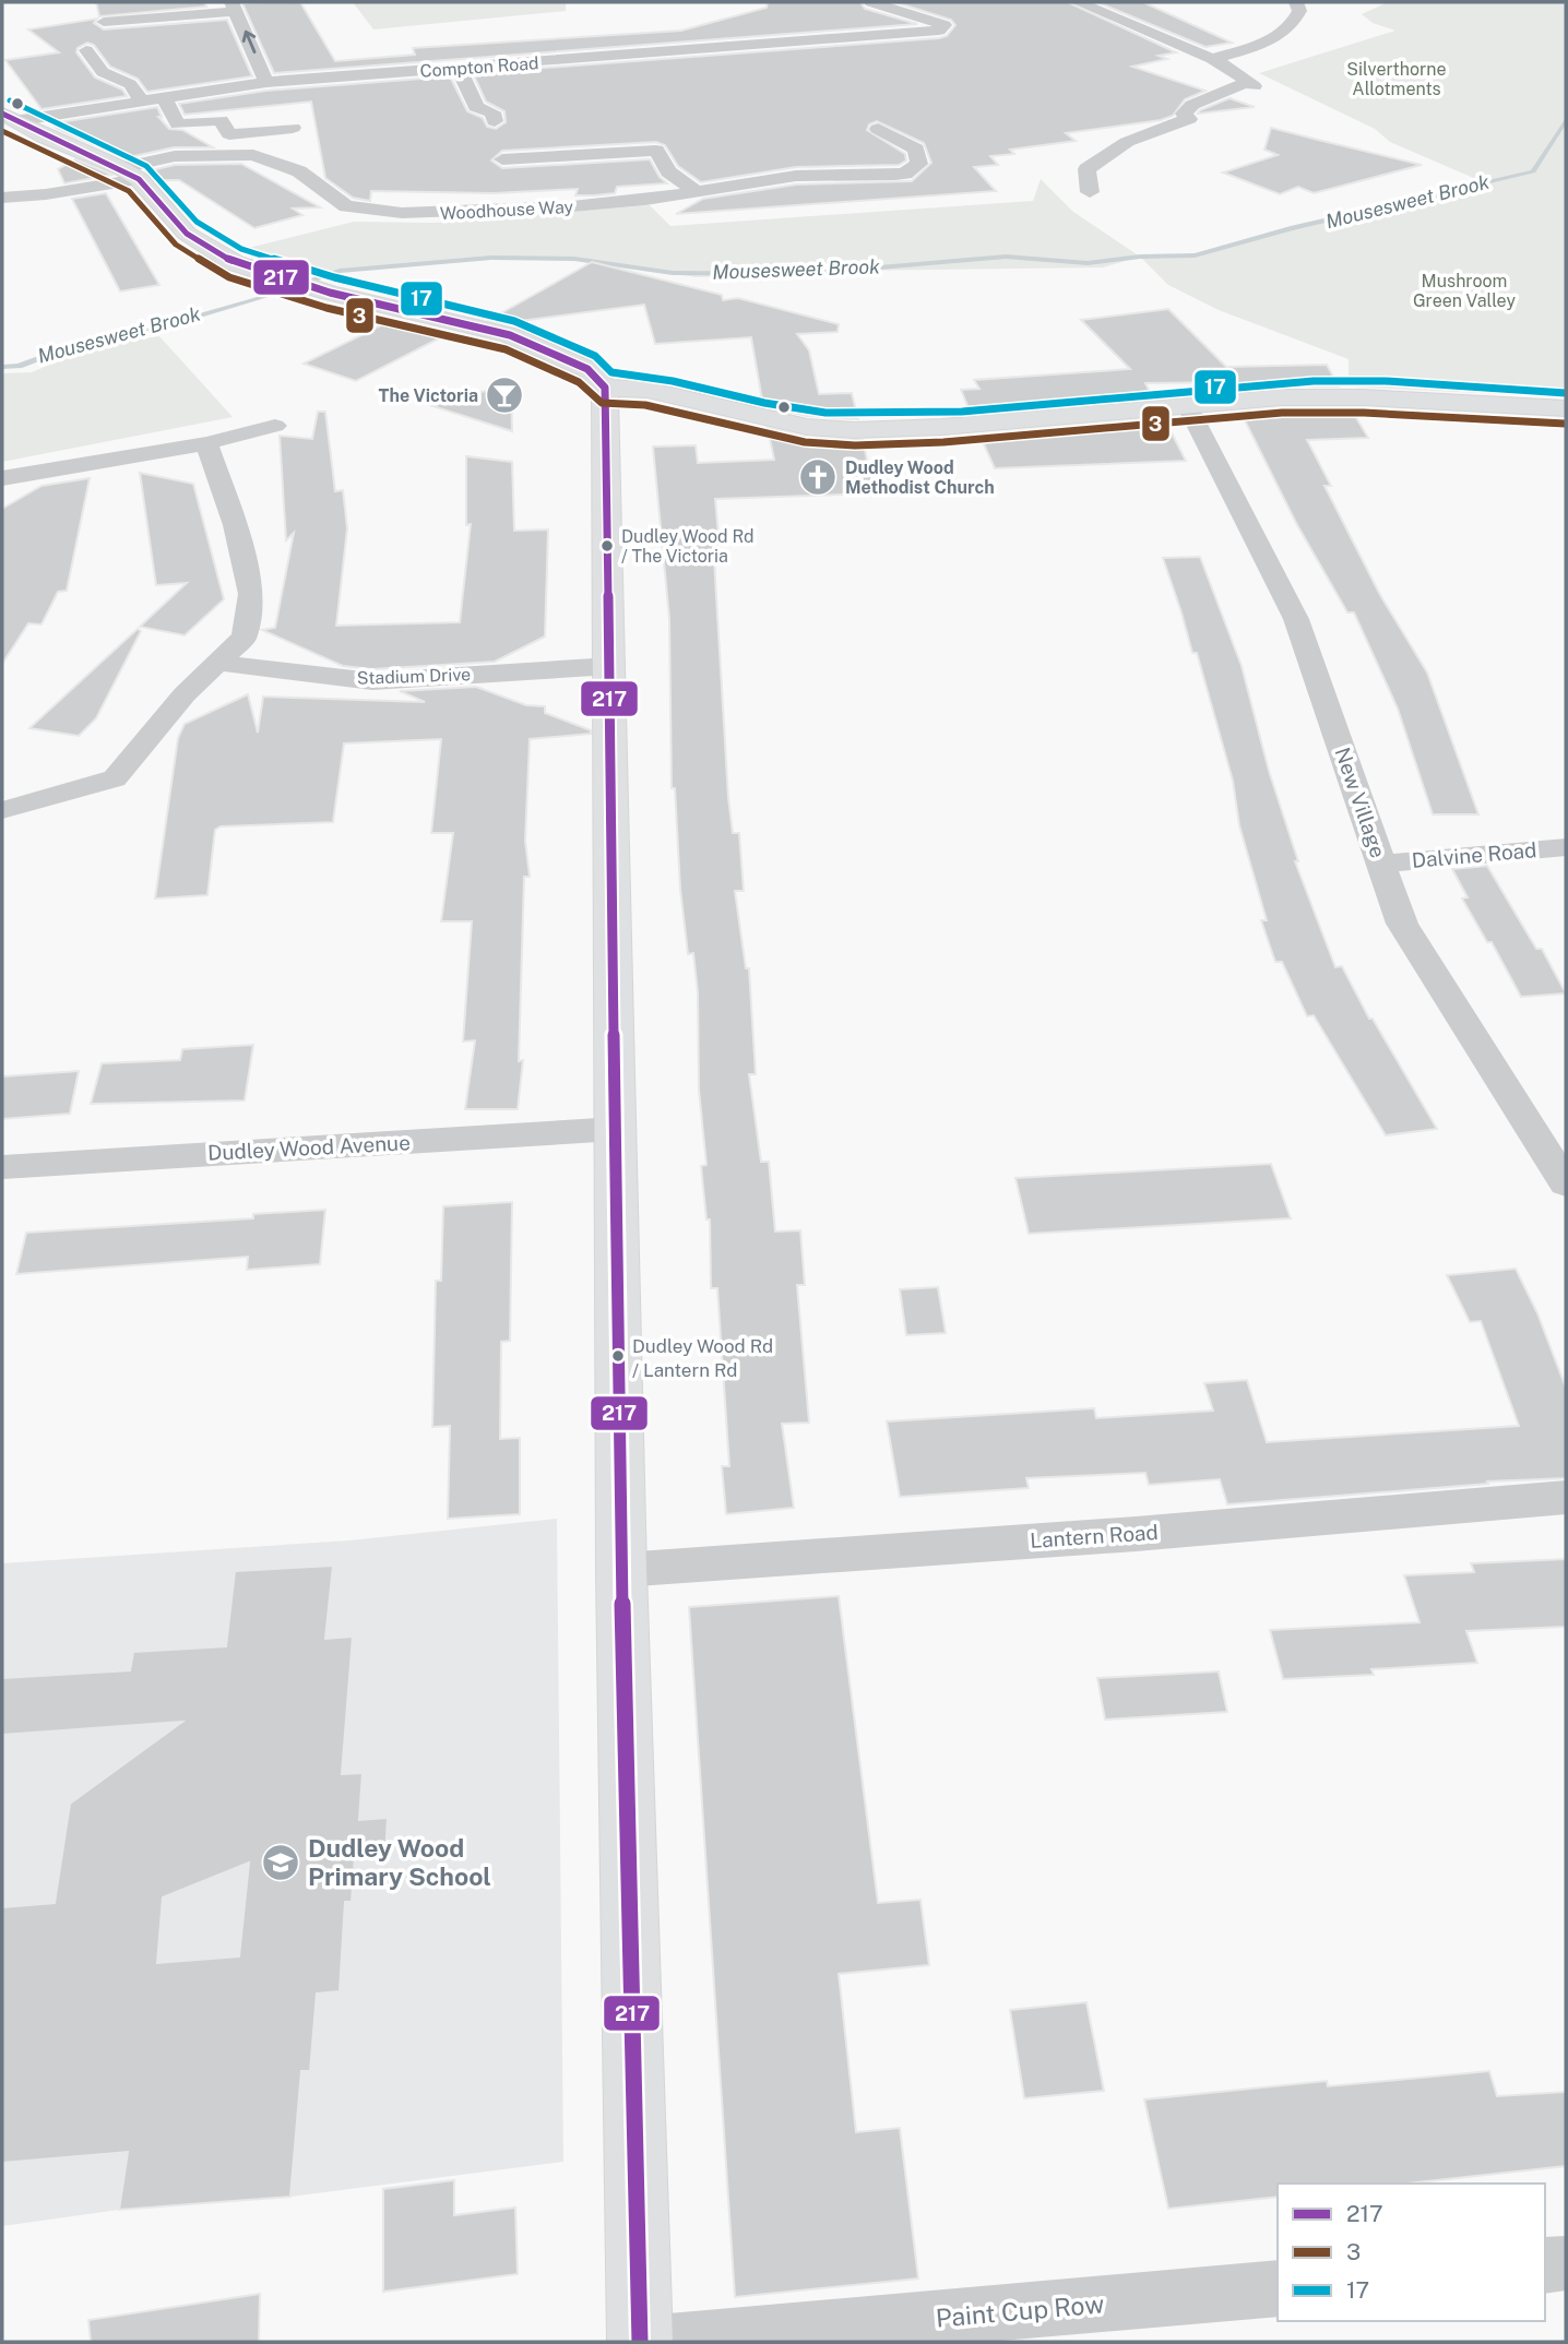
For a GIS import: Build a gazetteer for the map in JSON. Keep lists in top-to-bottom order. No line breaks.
{"streets":{"street":["Compton Road","Woodhouse Way","Stadium Drive","New Village","Dalvine Road","Dudley Wood Avenue","Lantern Road","Paint Cup Row"]},"crossings":[["New Village","Dalvine Road"]],"water":["Mousesweet Brook"],"parks":["Silverthorne Allotments","Mushroom Green Valley"],"places":{"bar":["The Victoria"],"church":["Dudley Wood Methodist Church"],"other":["Dudley Wood Rd / The Victoria","Dudley Wood Rd / Lantern Rd"],"school or university":["Dudley Wood Primary School"]},"lines":["transit line 17","transit line 217","transit line 3"],"legend":["217","3","17"]}
